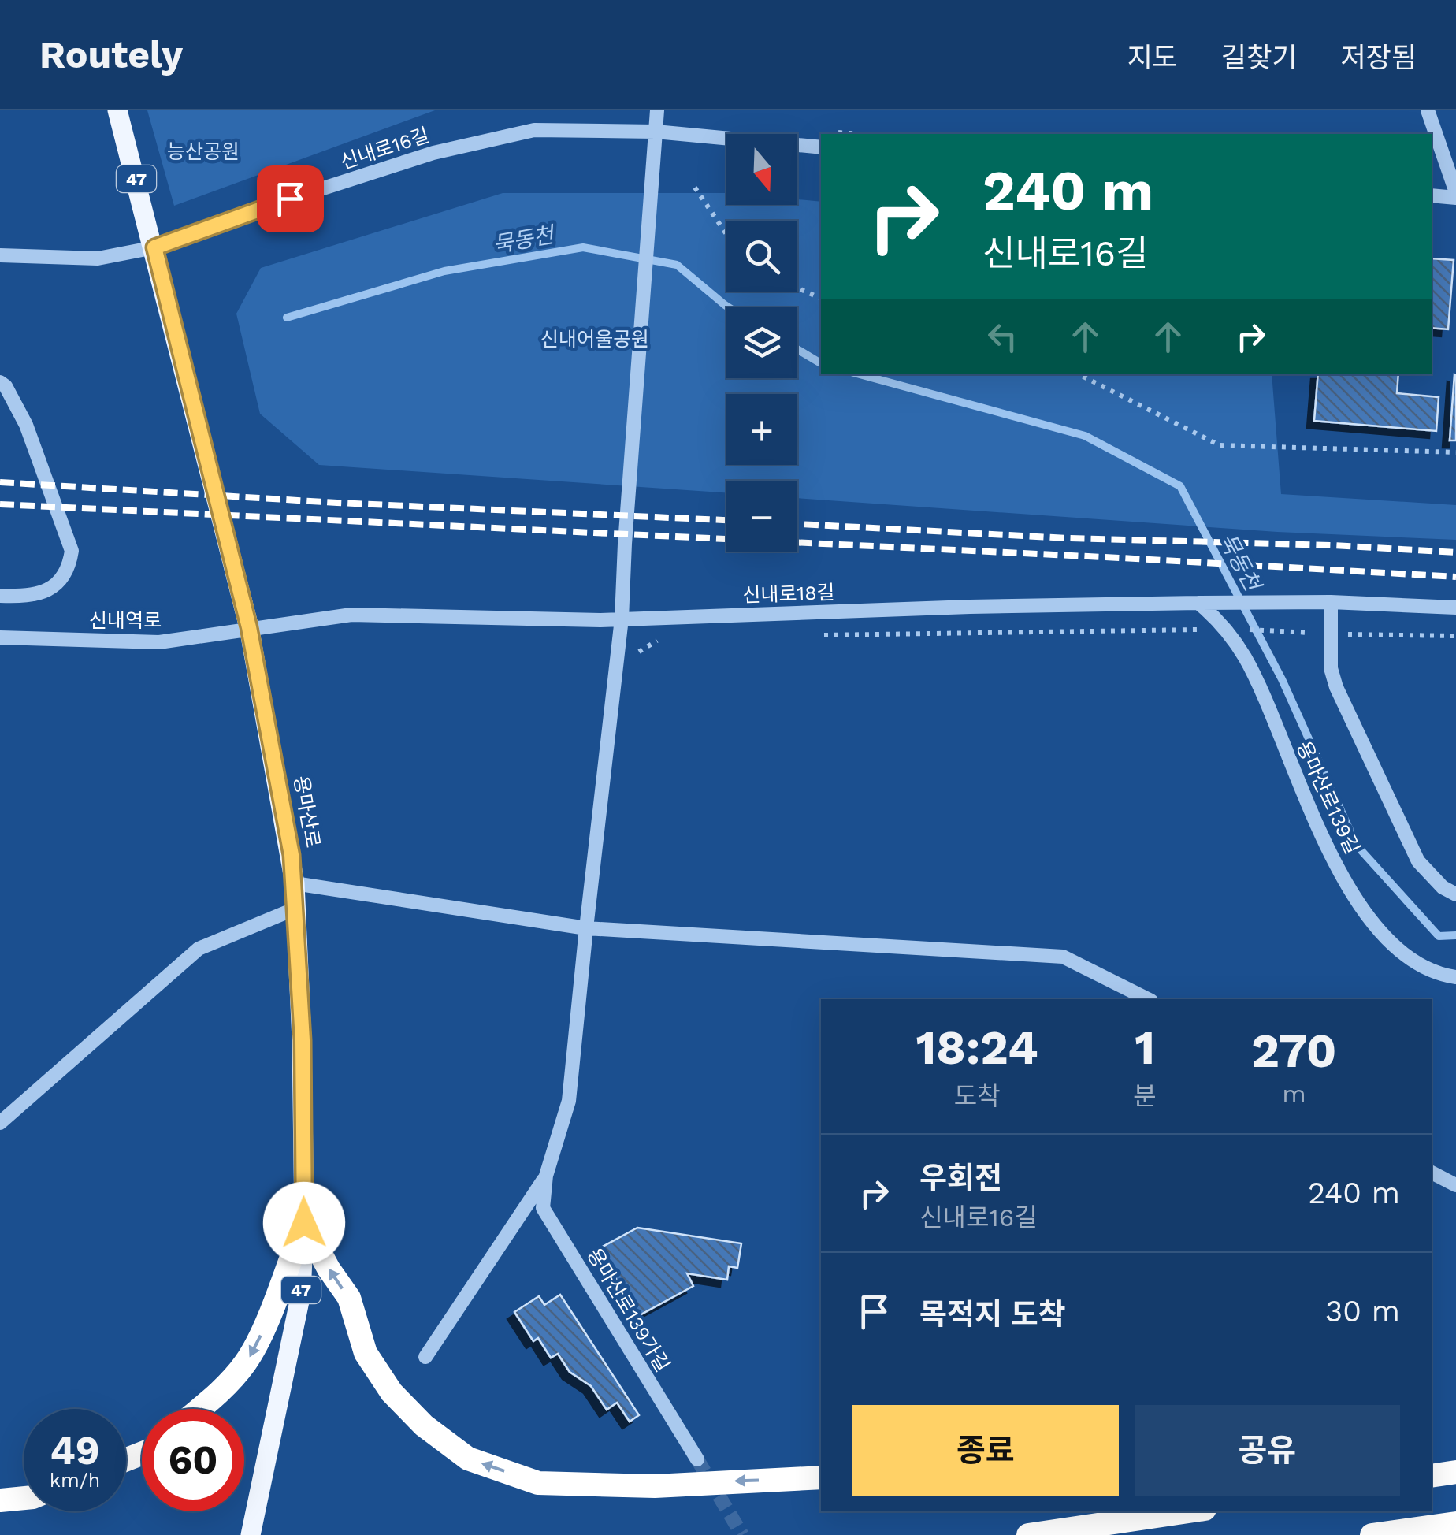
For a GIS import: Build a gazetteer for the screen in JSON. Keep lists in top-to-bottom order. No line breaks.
{"streets":{"main road":["47","용마산로"],"street":["신내로16길","신내로18길","신내역로","용마산로139길","용마산로139가길"]},"crossings":[["신내로16길","용마산로"],["신내로16길","용마산로139가길"],["신내로18길","신내역로"],["신내로18길","용마산로139길"],["신내로18길","용마산로"],["신내로18길","용마산로139가길"],["신내역로","용마산로"]],"water":["묵동천"],"parks":["능산공원","신내어울공원"],"north":"bottom","page":{"header":"Routely","nav":["지도","길찾기","저장됨"],"map_buttons":["+","−"],"turn":["240 m","신내로16길"],"eta":["18:24","도착","1","분","270","m"],"list":[{"name":"우회전","note":"신내로16길","value":"240 m"},{"name":"목적지 도착","value":"30 m"}],"buttons":["종료","공유"],"speed":"49 km/h","limit":"60"}}
